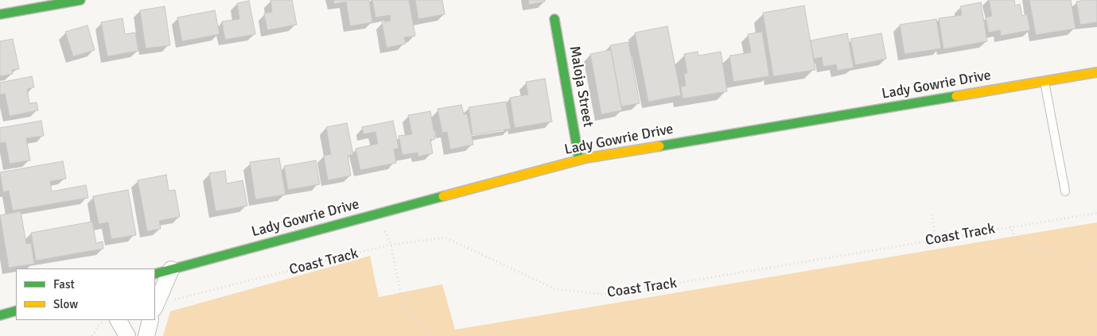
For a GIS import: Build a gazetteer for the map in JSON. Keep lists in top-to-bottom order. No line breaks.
{"streets":{"main road":["Lady Gowrie Drive","Maloja Street"],"path":["Coast Track"]},"crossings":[["Lady Gowrie Drive","Maloja Street"]],"legend":["Fast","Slow"]}
